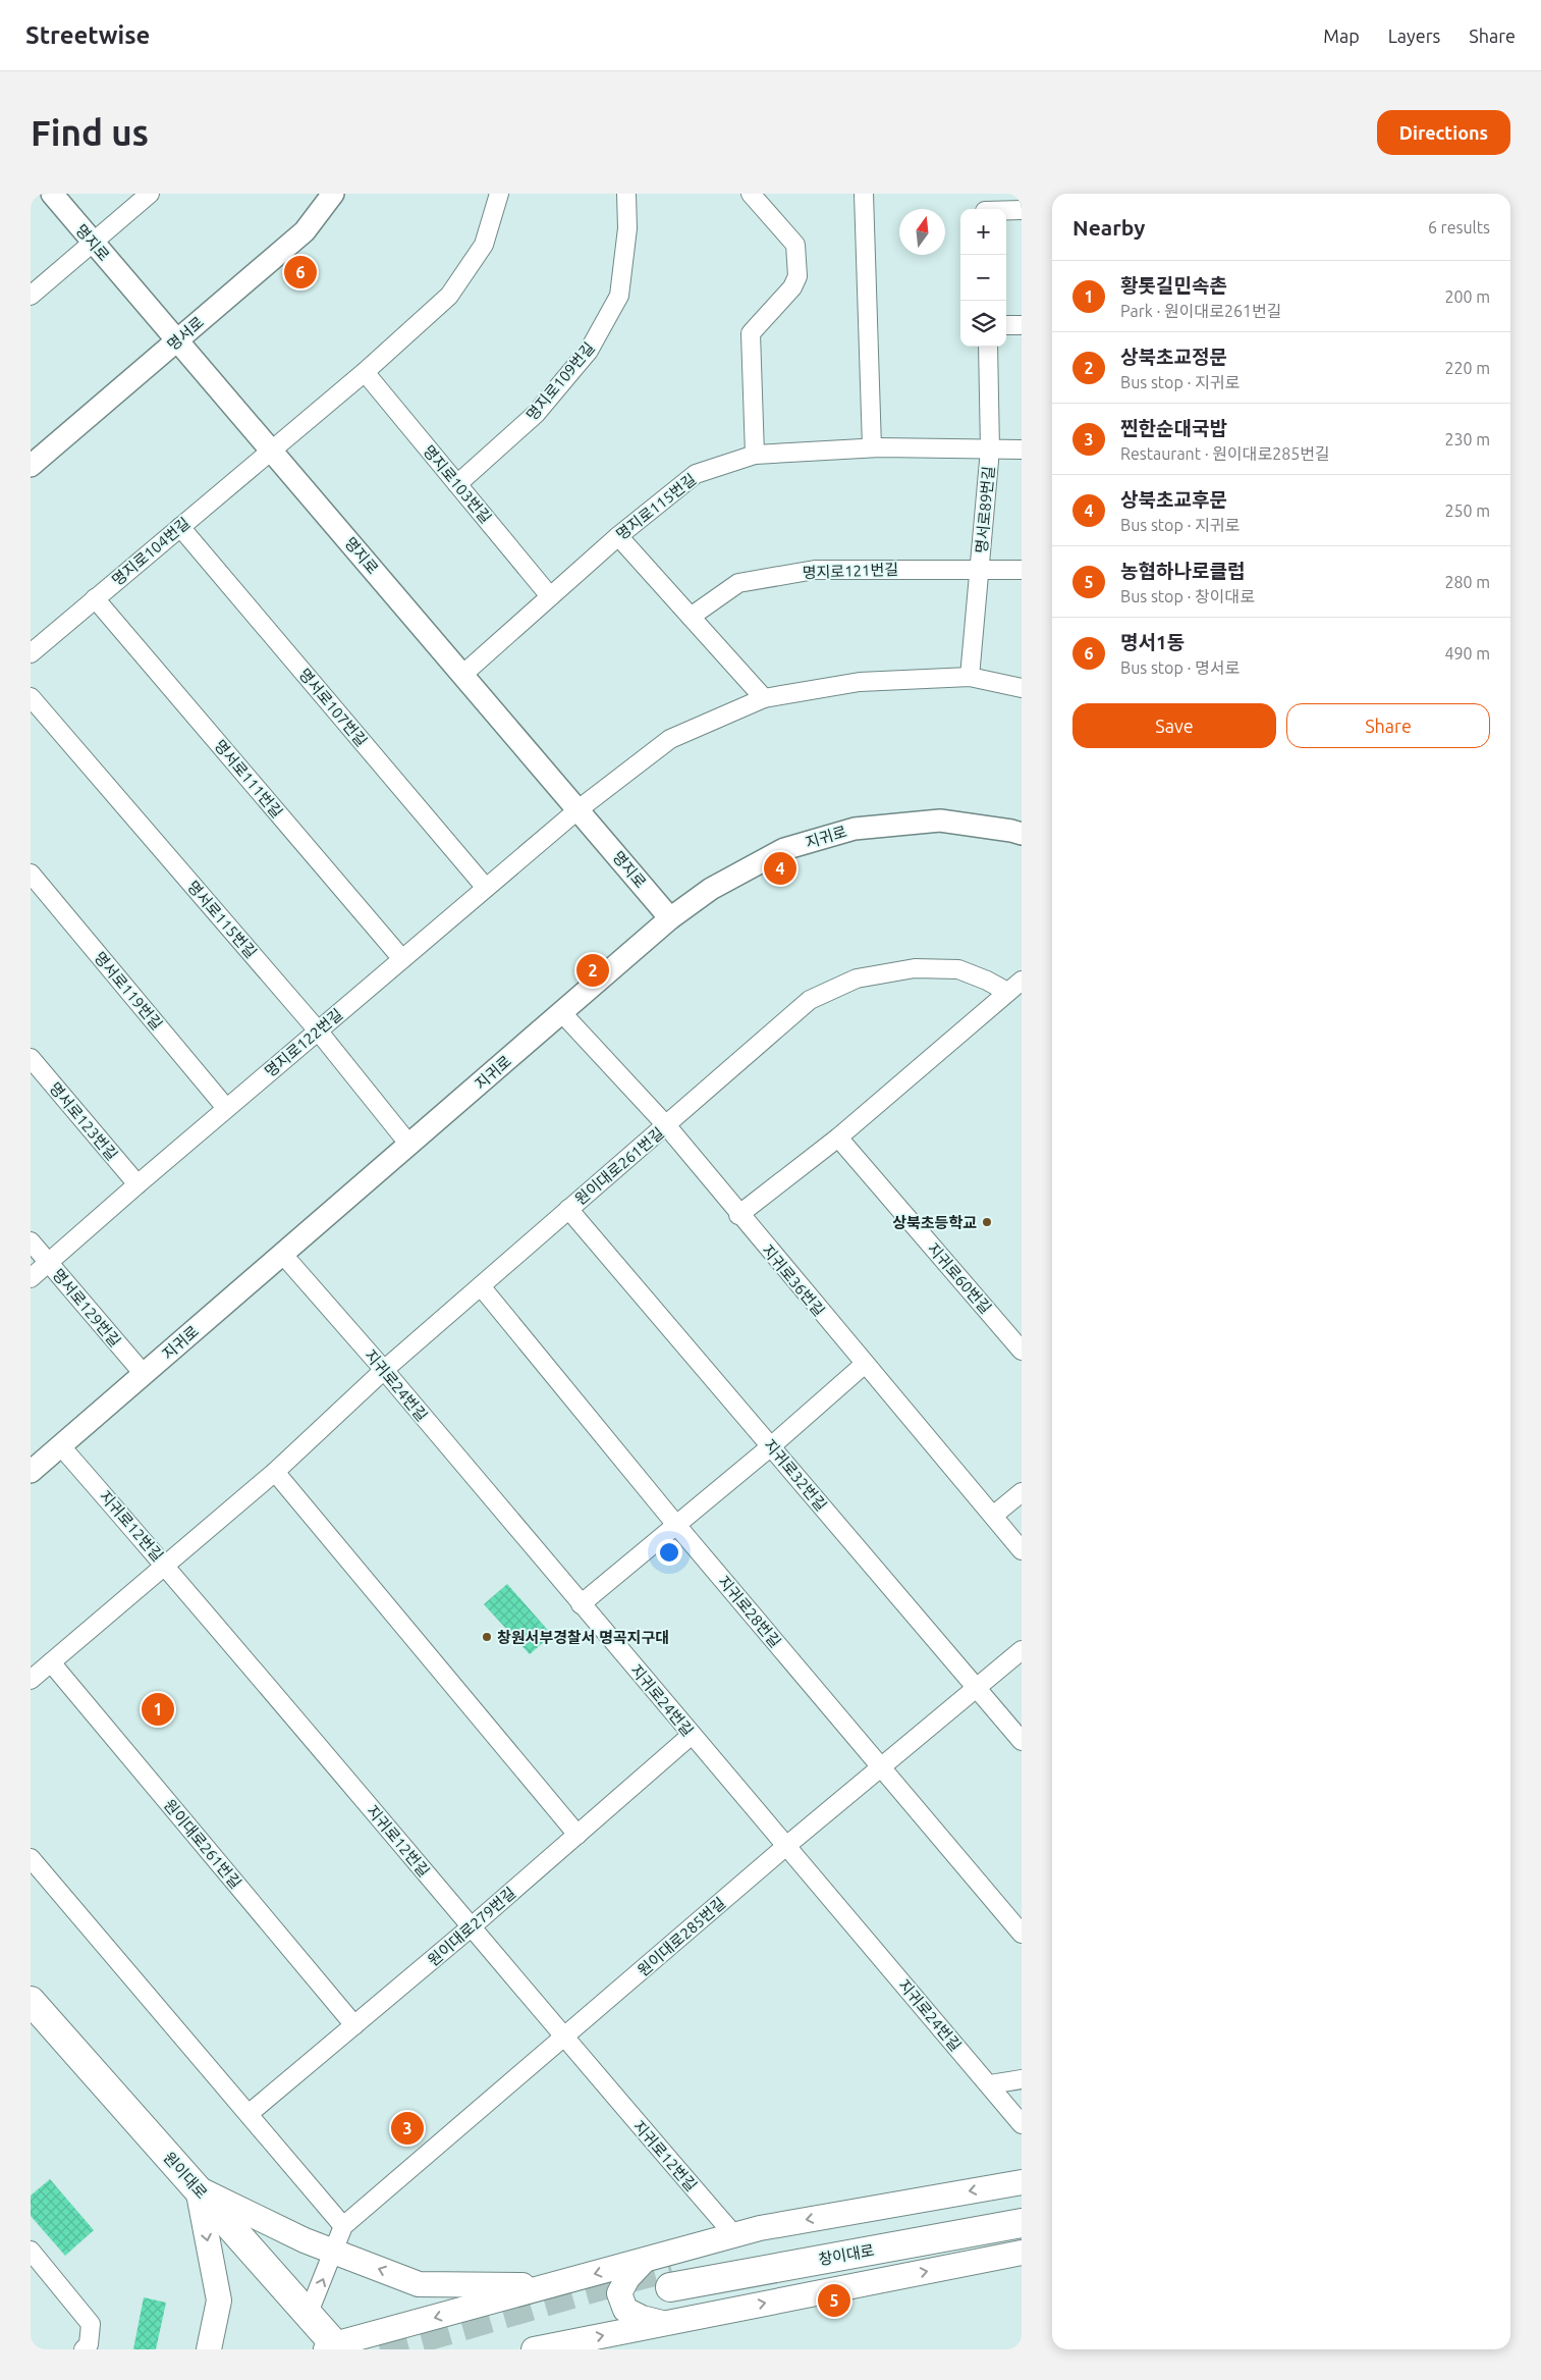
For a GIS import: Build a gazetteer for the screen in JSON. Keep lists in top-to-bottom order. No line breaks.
{"streets":{"main road":["원이대로","창이대로"],"street":["명지로","명서로","명지로109번길","명지로103번길","명지로115번길","명서로89번길","명지로104번길","명지로121번길","명서로107번길","명서로111번길","지귀로","명서로115번길","명서로119번길","명지로122번길","명서로123번길","원이대로261번길","지귀로60번길","지귀로36번길","명서로129번길","지귀로24번길","지귀로32번길","지귀로12번길","지귀로28번길","원이대로279번길","원이대로285번길"]},"crossings":[["명지로","명서로"],["명지로","명지로115번길"],["명지로","명지로104번길"],["명지로","지귀로"],["명지로","명지로122번길"],["명지로109번길","명지로103번길"],["명지로103번길","명지로115번길"],["명지로115번길","명서로89번길"],["명서로89번길","명지로121번길"],["명지로104번길","명서로107번길"],["명지로104번길","명서로111번길"],["명서로107번길","명지로122번길"],["명서로111번길","명지로122번길"],["지귀로","명서로115번길"],["지귀로","지귀로36번길"],["지귀로","명서로129번길"],["지귀로","지귀로24번길"],["지귀로","지귀로12번길"],["명서로115번길","명지로122번길"],["명서로119번길","명지로122번길"],["명지로122번길","명서로123번길"],["명지로122번길","명서로129번길"],["원이대로261번길","지귀로36번길"],["원이대로261번길","지귀로24번길"],["원이대로261번길","지귀로32번길"],["원이대로261번길","지귀로12번길"],["원이대로261번길","지귀로28번길"],["원이대로261번길","원이대로279번길"],["지귀로24번길","원이대로279번길"],["지귀로24번길","원이대로285번길"],["지귀로32번길","원이대로285번길"],["지귀로12번길","원이대로279번길"],["지귀로12번길","원이대로285번길"],["지귀로28번길","원이대로285번길"]],"places":["상북초등학교","창원서부경찰서 명곡지구대"],"north":"top","page":{"header":"Streetwise","nav":["Map","Layers","Share"],"buttons":["Directions",["Save","Share"]],"title":"Find us","heading":["Nearby","6 results"],"map_buttons":["+","−"],"pins":["6","4","2","1","3","5"],"list":[{"mark":"1","name":"황톳길민속촌","note":"Park · 원이대로261번길","value":"200 m"},{"mark":"2","name":"상북초교정문","note":"Bus stop · 지귀로","value":"220 m"},{"mark":"3","name":"찐한순대국밥","note":"Restaurant · 원이대로285번길","value":"230 m"},{"mark":"4","name":"상북초교후문","note":"Bus stop · 지귀로","value":"250 m"},{"mark":"5","name":"농협하나로클럽","note":"Bus stop · 창이대로","value":"280 m"},{"mark":"6","name":"명서1동","note":"Bus stop · 명서로","value":"490 m"}]}}
